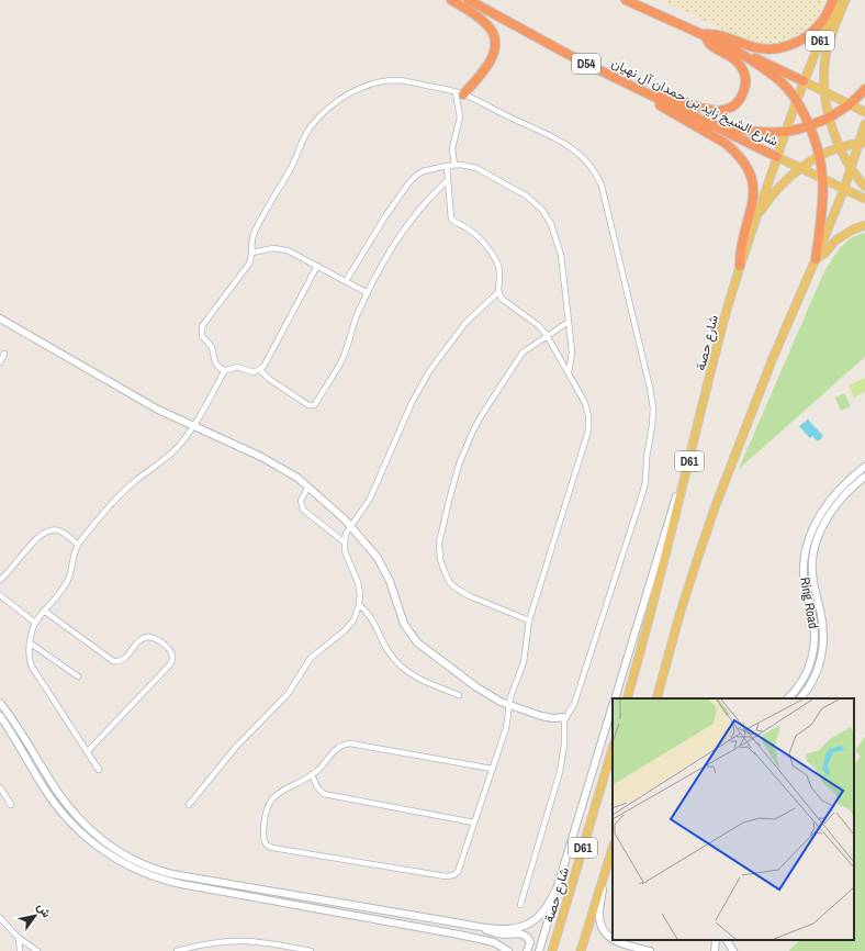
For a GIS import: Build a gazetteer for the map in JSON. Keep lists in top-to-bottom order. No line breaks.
{"streets":{"highway":["D54","شارع الشيخ زايد بن حمدان آل نهيان"],"main road":["D61","شارع حصة"],"street":["Ring Road"]},"crossings":[["شارع الشيخ زايد بن حمدان آل نهيان","شارع حصة"]],"north":"top right"}
